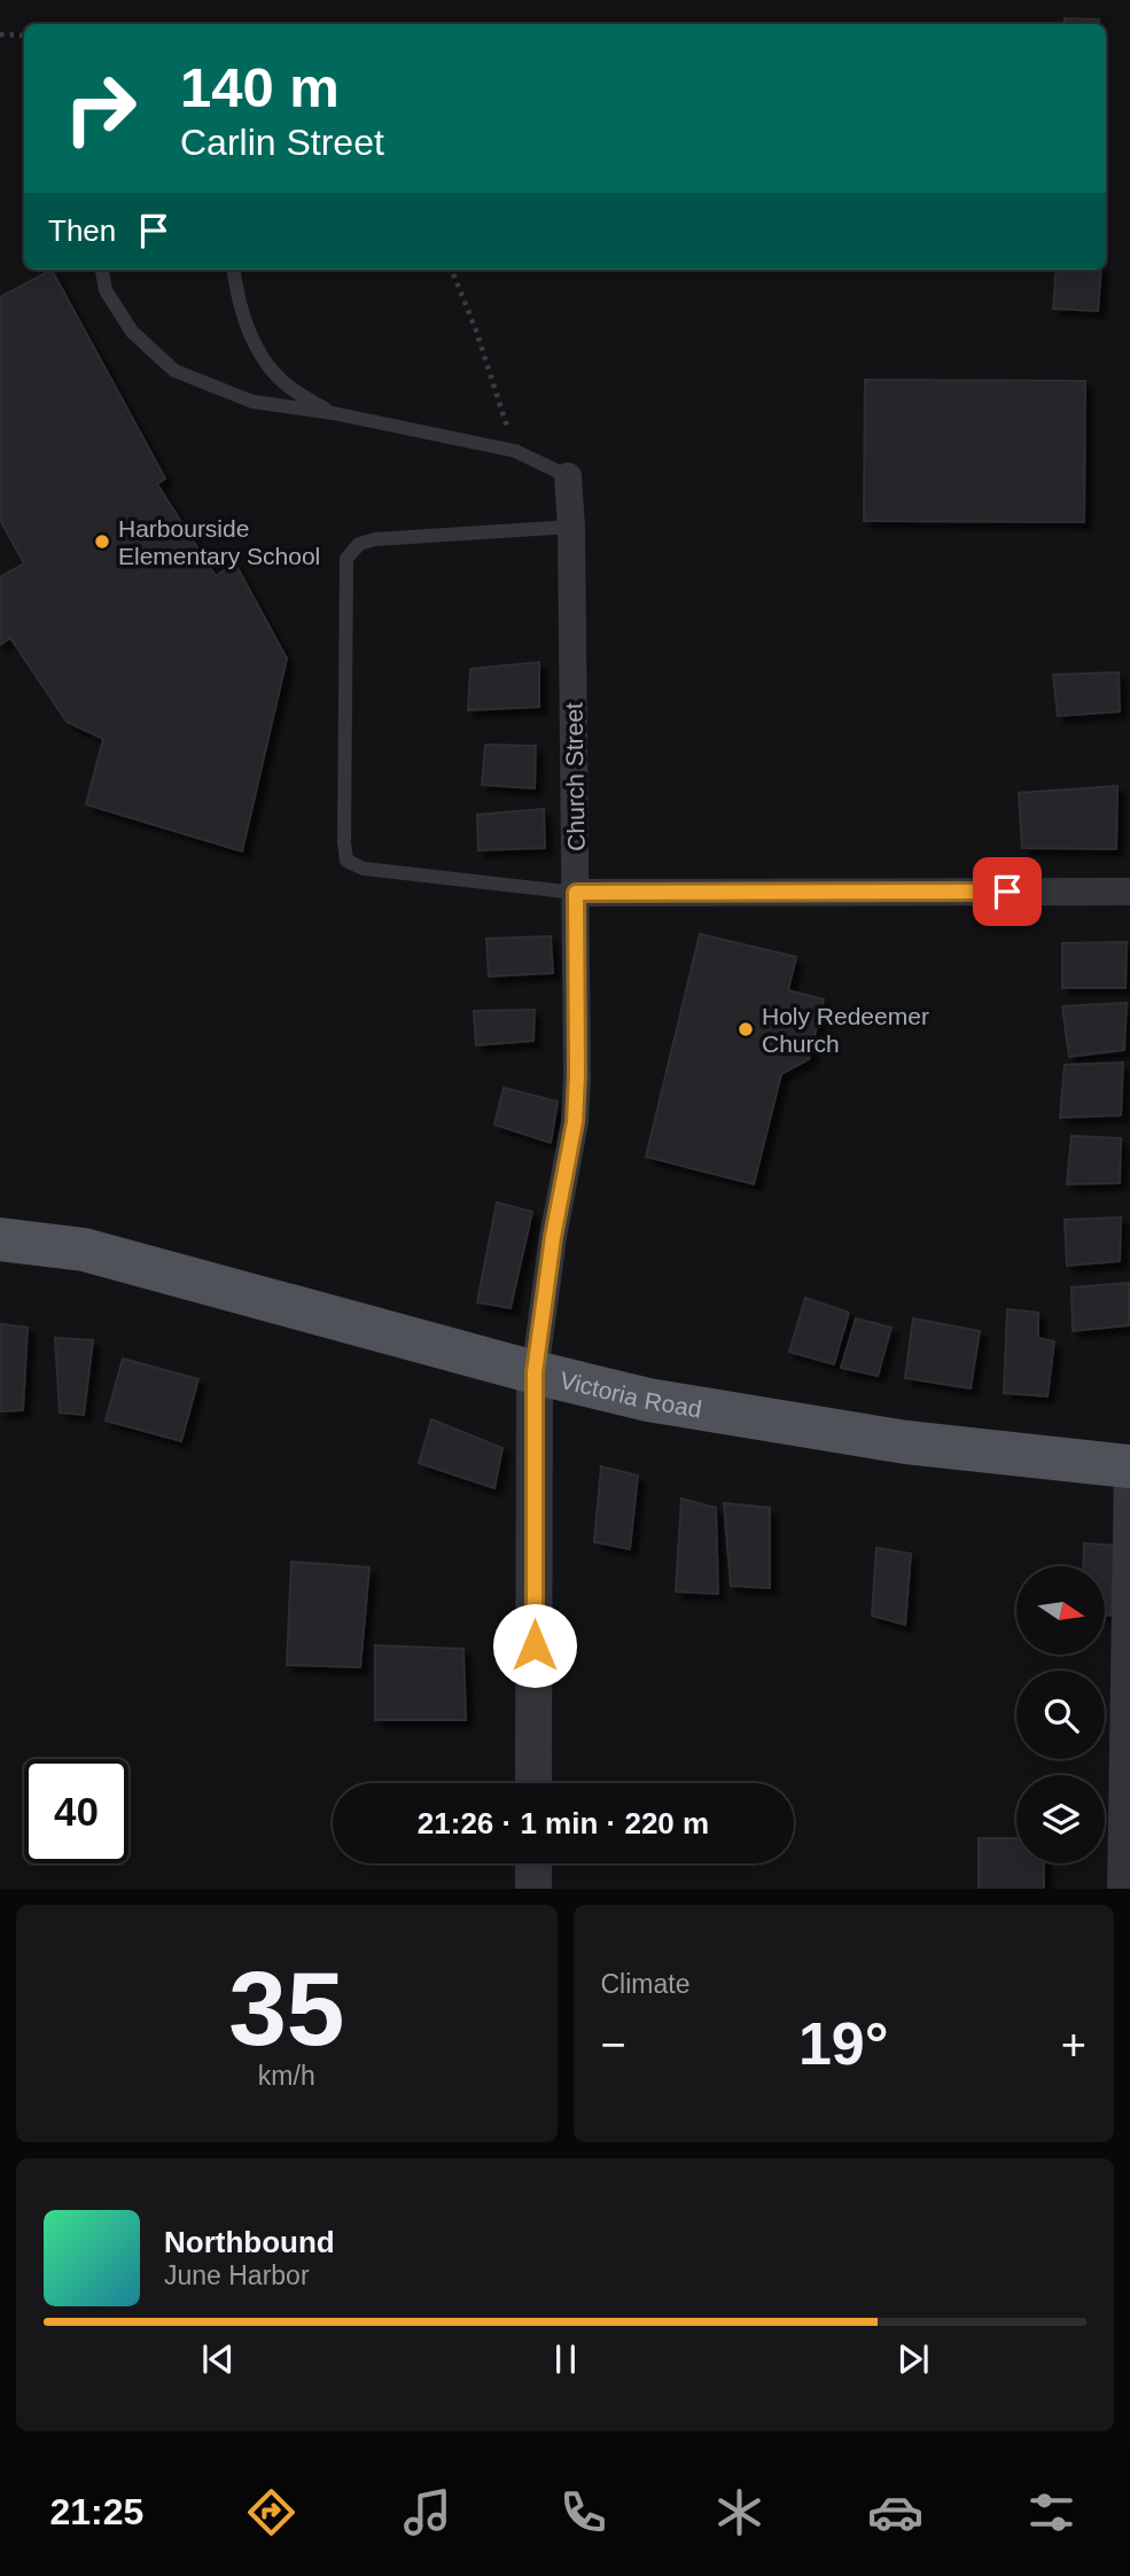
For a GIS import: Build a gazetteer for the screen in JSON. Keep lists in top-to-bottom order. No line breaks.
{"streets":{"main road":["Victoria Road"],"street":["Church Street"]},"crossings":[["Church Street","Victoria Road"]],"places":["Harbourside Elementary School","Holy Redeemer Church"],"north":"right","page":{"turn":["140 m","Carlin Street"],"then":"Then","limit":"40","trip":"21:26 · 1 min · 220 m","tile":[["35","km/h"],"Climate"],"heat":["−","19°","+"],"song":["Northbound","June Harbor"],"tabs":"21:25"}}
